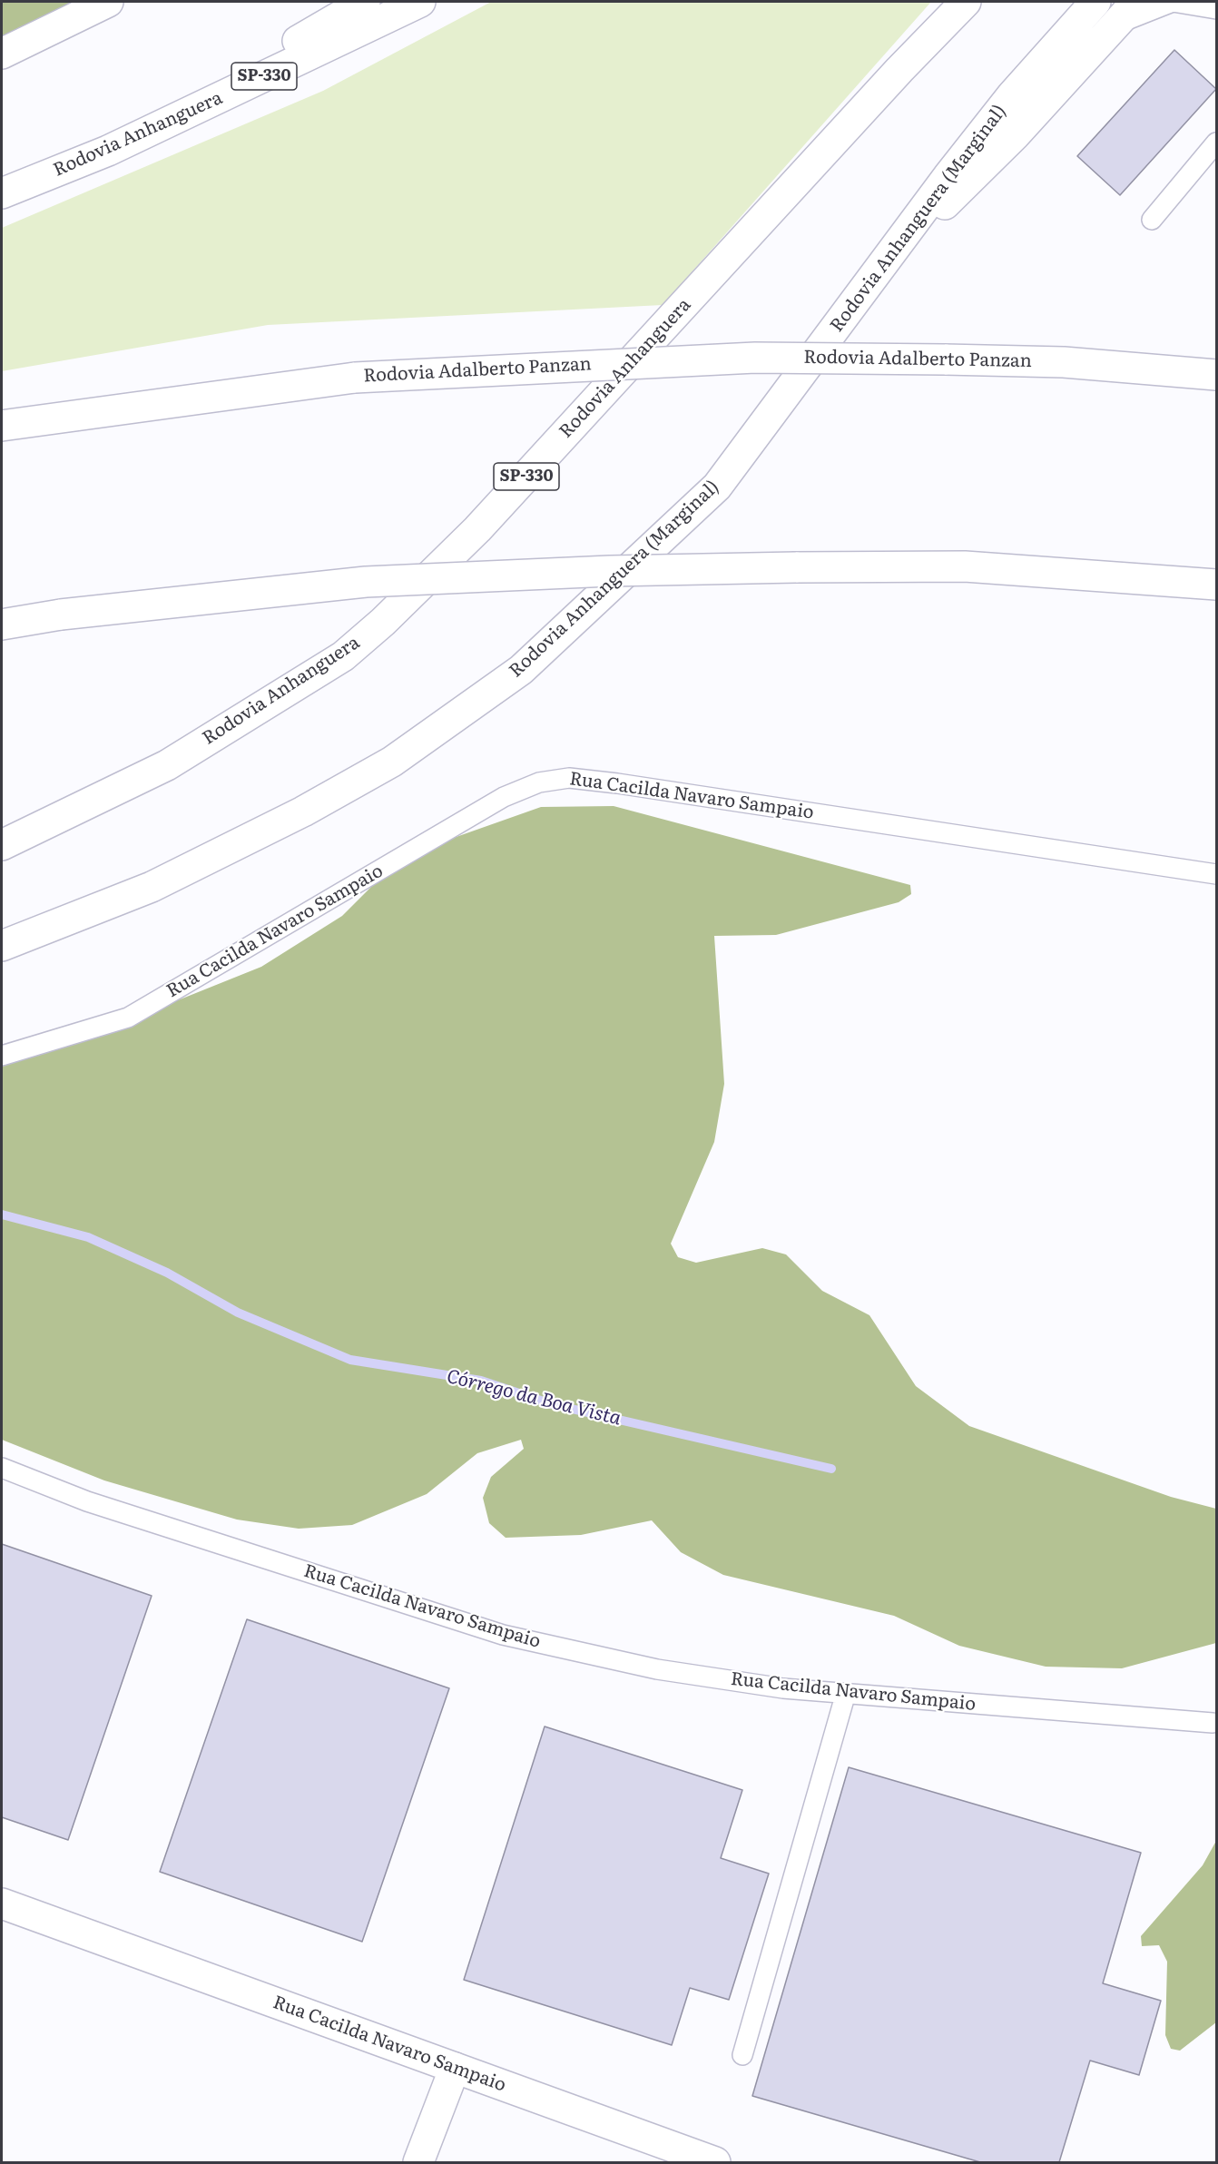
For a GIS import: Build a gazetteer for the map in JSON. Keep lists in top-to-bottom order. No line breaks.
{"streets":{"main road":["SP-330","Rodovia Anhanguera","Rodovia Anhanguera (Marginal)","Rodovia Adalberto Panzan","Rua Cacilda Navaro Sampaio"]},"water":["Córrego da Boa Vista"]}
